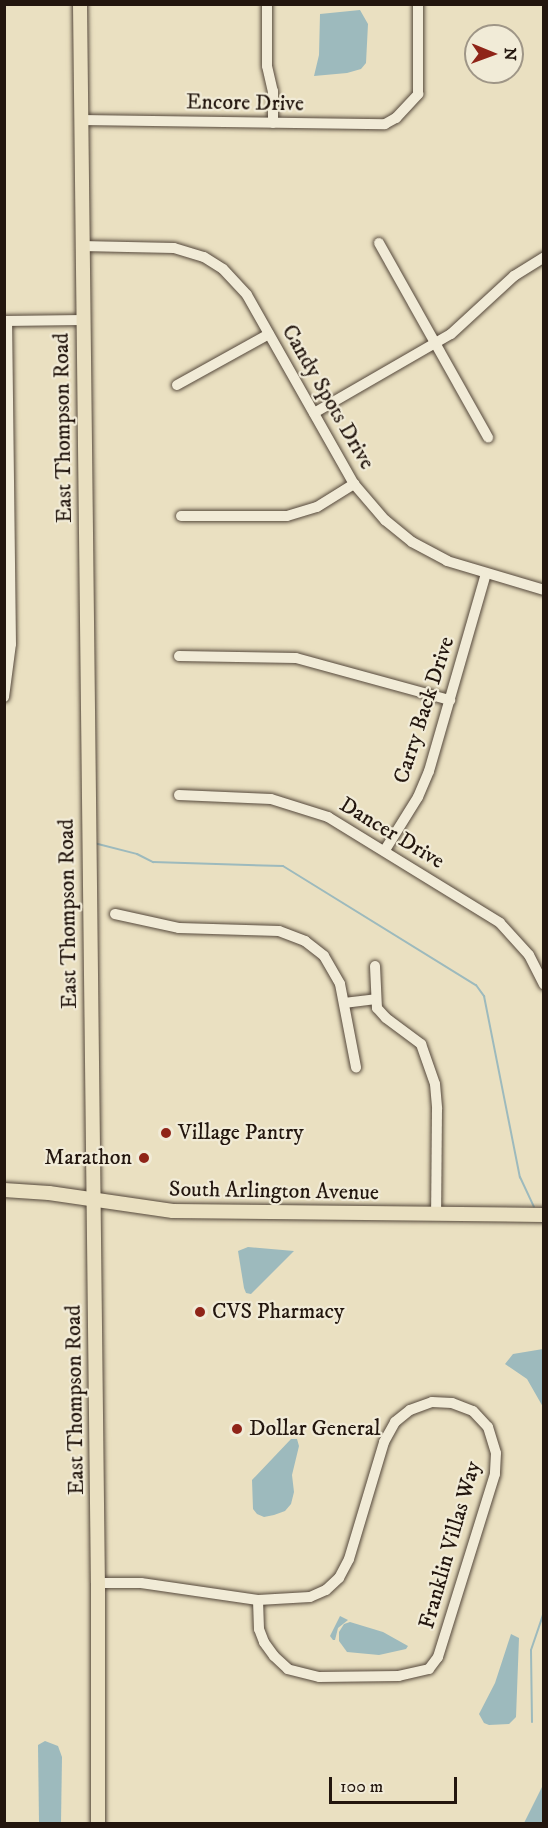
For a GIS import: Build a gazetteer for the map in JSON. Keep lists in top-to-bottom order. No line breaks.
{"streets":{"main road":["East Thompson Road","South Arlington Avenue"],"street":["Encore Drive","Candy Spots Drive","Carry Back Drive","Dancer Drive","Franklin Villas Way"]},"crossings":[["Encore Drive","East Thompson Road"],["Candy Spots Drive","East Thompson Road"],["Candy Spots Drive","Carry Back Drive"],["East Thompson Road","South Arlington Avenue"],["Carry Back Drive","Dancer Drive"]],"places":["Village Pantry","Marathon","CVS Pharmacy","Dollar General"],"scale_bar":"100 m","north":"right"}
